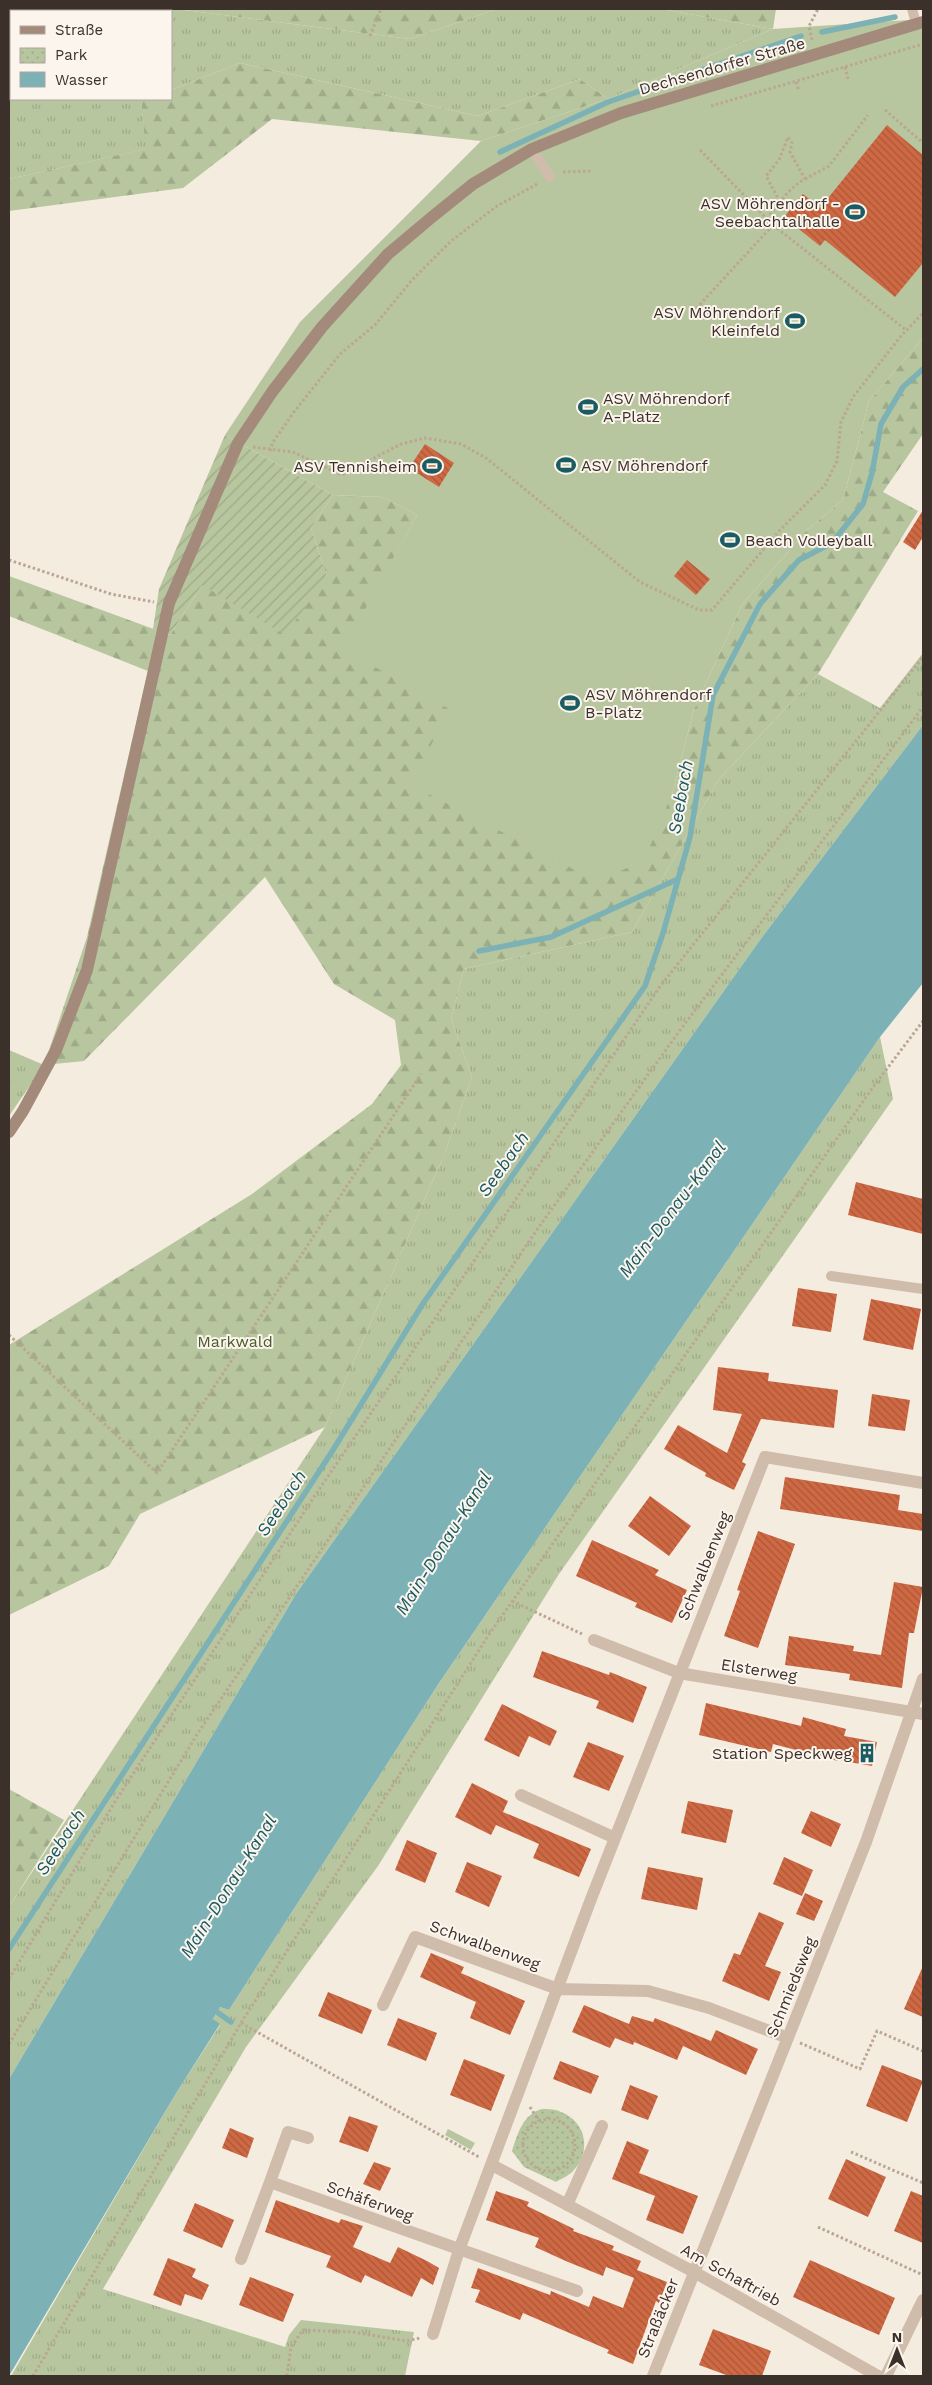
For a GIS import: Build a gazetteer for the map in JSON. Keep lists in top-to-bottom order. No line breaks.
{"streets":{"street":["Dechsendorfer Straße","Schwalbenweg","Elsterweg","Schmiedsweg","Schäferweg","Am Schaftrieb","Straßäcker"]},"crossings":[["Schwalbenweg","Elsterweg"],["Schwalbenweg","Schmiedsweg"],["Schwalbenweg","Am Schaftrieb"],["Elsterweg","Schmiedsweg"],["Schmiedsweg","Am Schaftrieb"],["Schmiedsweg","Straßäcker"],["Am Schaftrieb","Straßäcker"]],"water":["Seebach","Main-Donau-Kanal"],"parks":["Markwald"],"places":{"sports":["ASV Möhrendorf - Seebachtalhalle","ASV Möhrendorf Kleinfeld","ASV Möhrendorf A-Platz","ASV Möhrendorf","ASV Tennisheim","Beach Volleyball","ASV Möhrendorf B-Platz"],"building":["Station Speckweg"]},"legend":["Straße","Park","Wasser"],"north":"top"}
